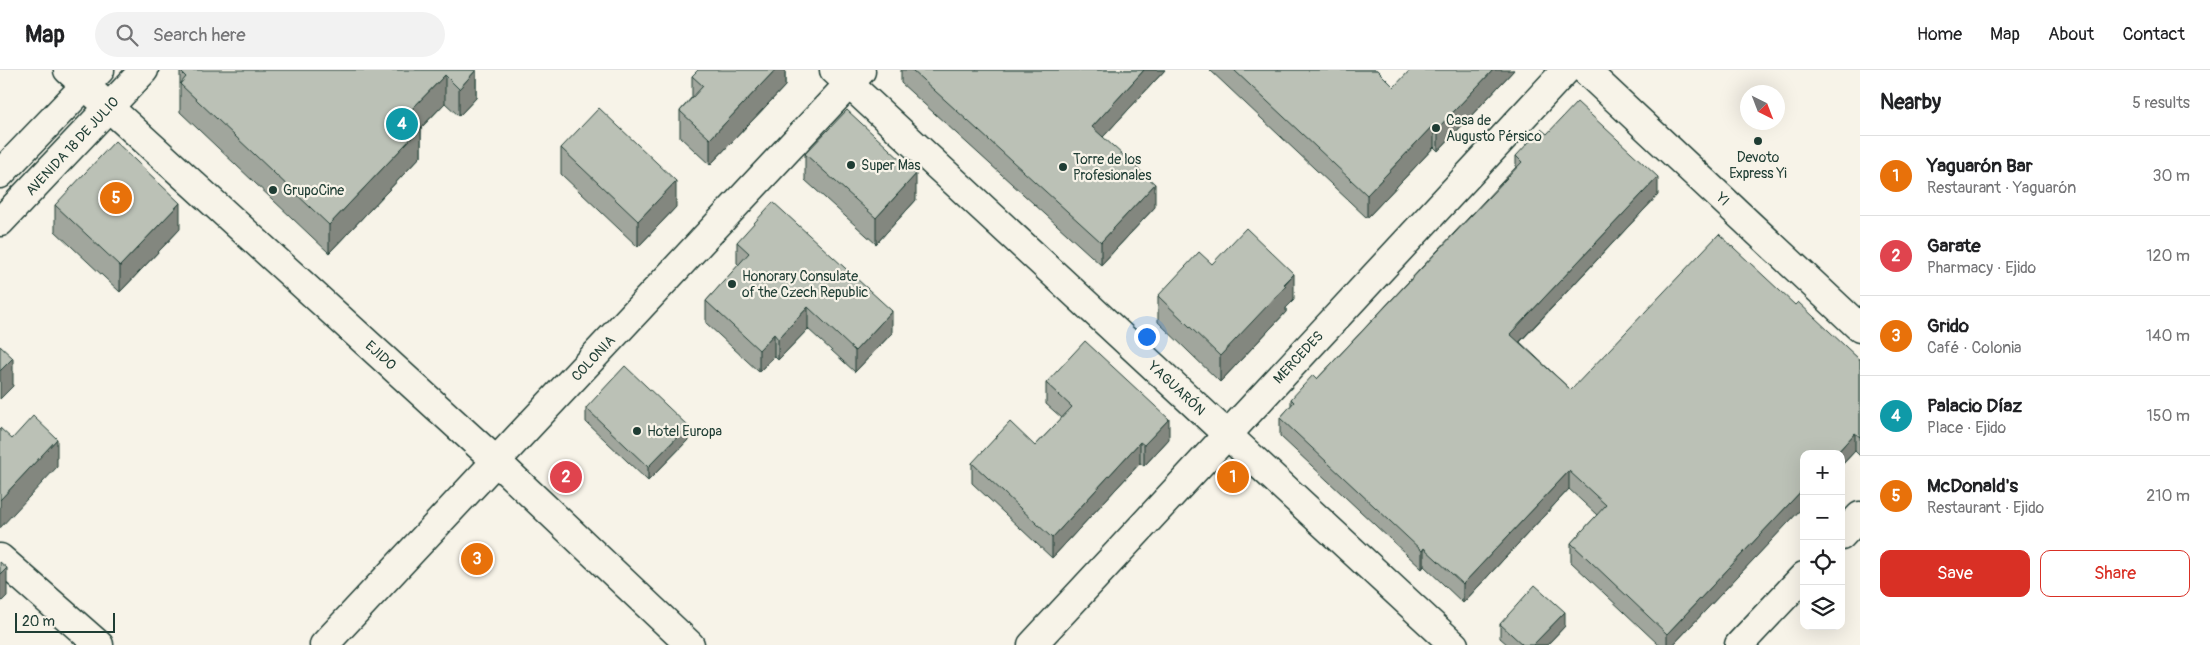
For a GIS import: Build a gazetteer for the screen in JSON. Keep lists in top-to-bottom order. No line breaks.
{"streets":{"street":["AVENIDA 18 DE JULIO","YI","EJIDO","MERCEDES","COLONIA","YAGUARÓN"]},"crossings":[["AVENIDA 18 DE JULIO","EJIDO"],["EJIDO","COLONIA"],["MERCEDES","YAGUARÓN"],["COLONIA","YAGUARÓN"]],"places":["Casa de Augusto Pérsico","Devoto Express Yi","Super Mas","Torre de los Profesionales","GrupoCine","Honorary Consulate of the Czech Republic","Hotel Europa"],"scale_bar":"20 m","north":"bottom right","page":{"header":"Map","search":"Search here","nav":["Home","Map","About","Contact"],"heading":["Nearby","5 results"],"pins":["4","5","1","2","3"],"list":[{"mark":"1","name":"Yaguarón Bar","note":"Restaurant · Yaguarón","value":"30 m"},{"mark":"2","name":"Garate","note":"Pharmacy · Ejido","value":"120 m"},{"mark":"3","name":"Grido","note":"Café · Colonia","value":"140 m"},{"mark":"4","name":"Palacio Díaz","note":"Place · Ejido","value":"150 m"},{"mark":"5","name":"McDonald's","note":"Restaurant · Ejido","value":"210 m"}],"map_buttons":["+","−"],"buttons":["Save","Share"],"scale":"20 m"}}
